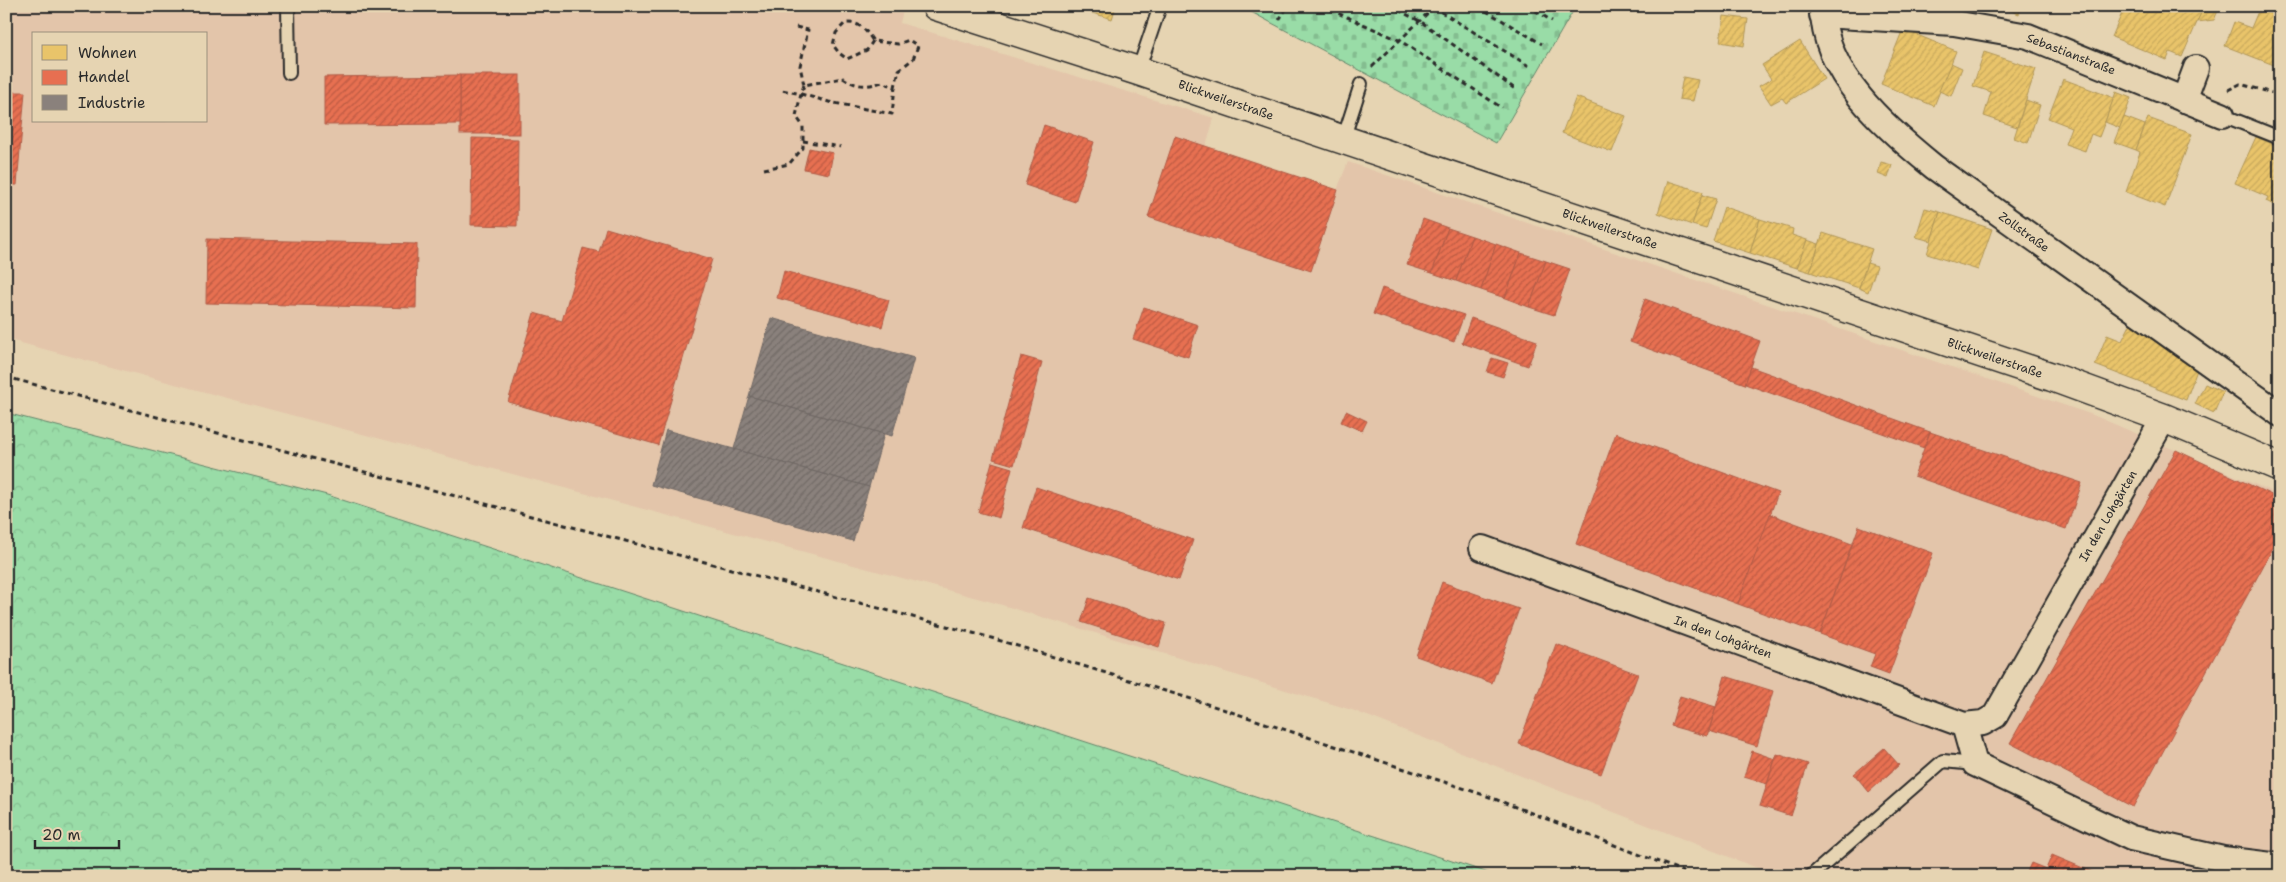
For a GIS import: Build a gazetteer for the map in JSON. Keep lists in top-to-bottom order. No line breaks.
{"streets":{"street":["Sebastianstraße","Blickweilerstraße","Zollstraße","In den Lohgärten"]},"crossings":[["Sebastianstraße","Zollstraße"],["Blickweilerstraße","In den Lohgärten"]],"legend":["Wohnen","Handel","Industrie"],"scale_bar":"20 m"}
